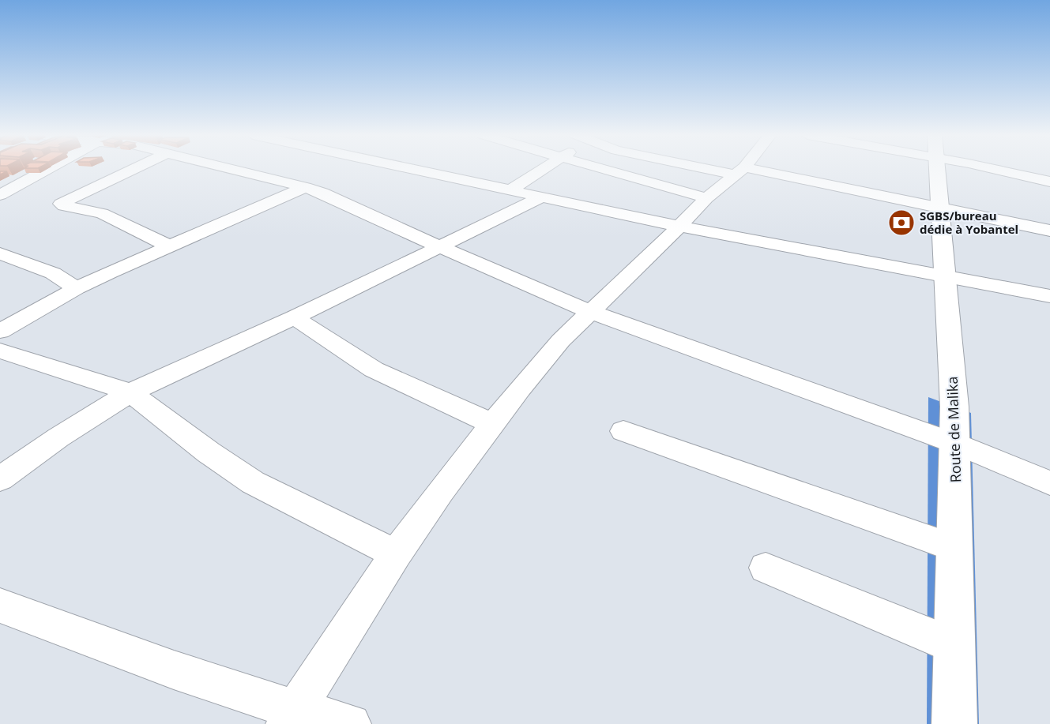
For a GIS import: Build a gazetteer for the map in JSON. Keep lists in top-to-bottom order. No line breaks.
{"streets":{"main road":["Route de Malika"]},"places":{"bank":["SGBS/bureau dédie à Yobantel"]}}
